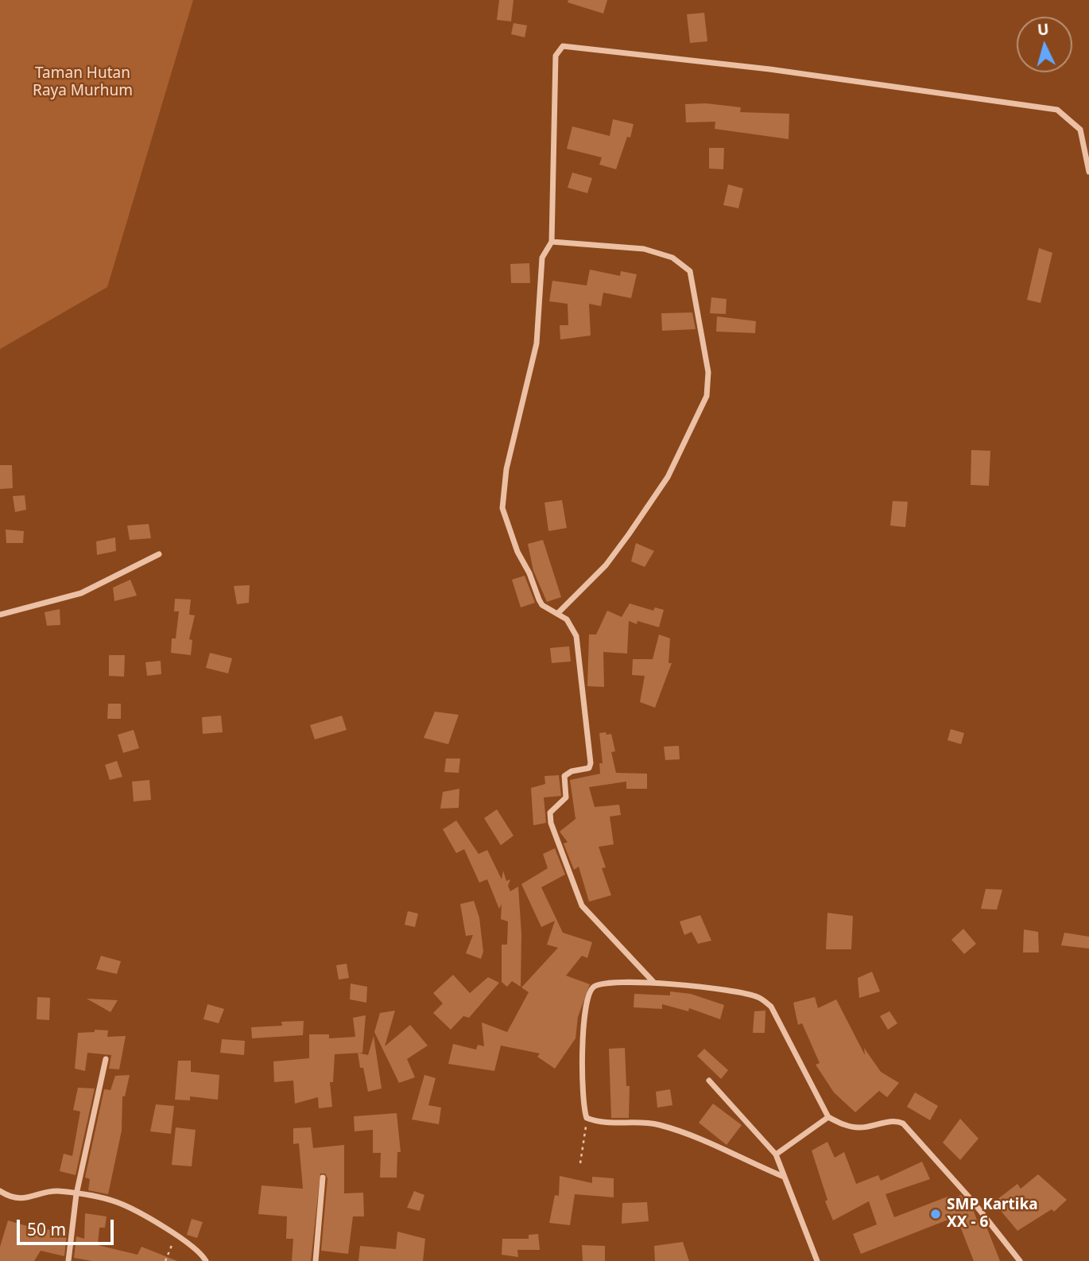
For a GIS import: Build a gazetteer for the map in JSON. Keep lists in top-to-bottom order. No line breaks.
{"parks":["Taman Hutan Raya Murhum"],"places":["SMP Kartika XX - 6"],"scale_bar":"50 m","north":"top"}
